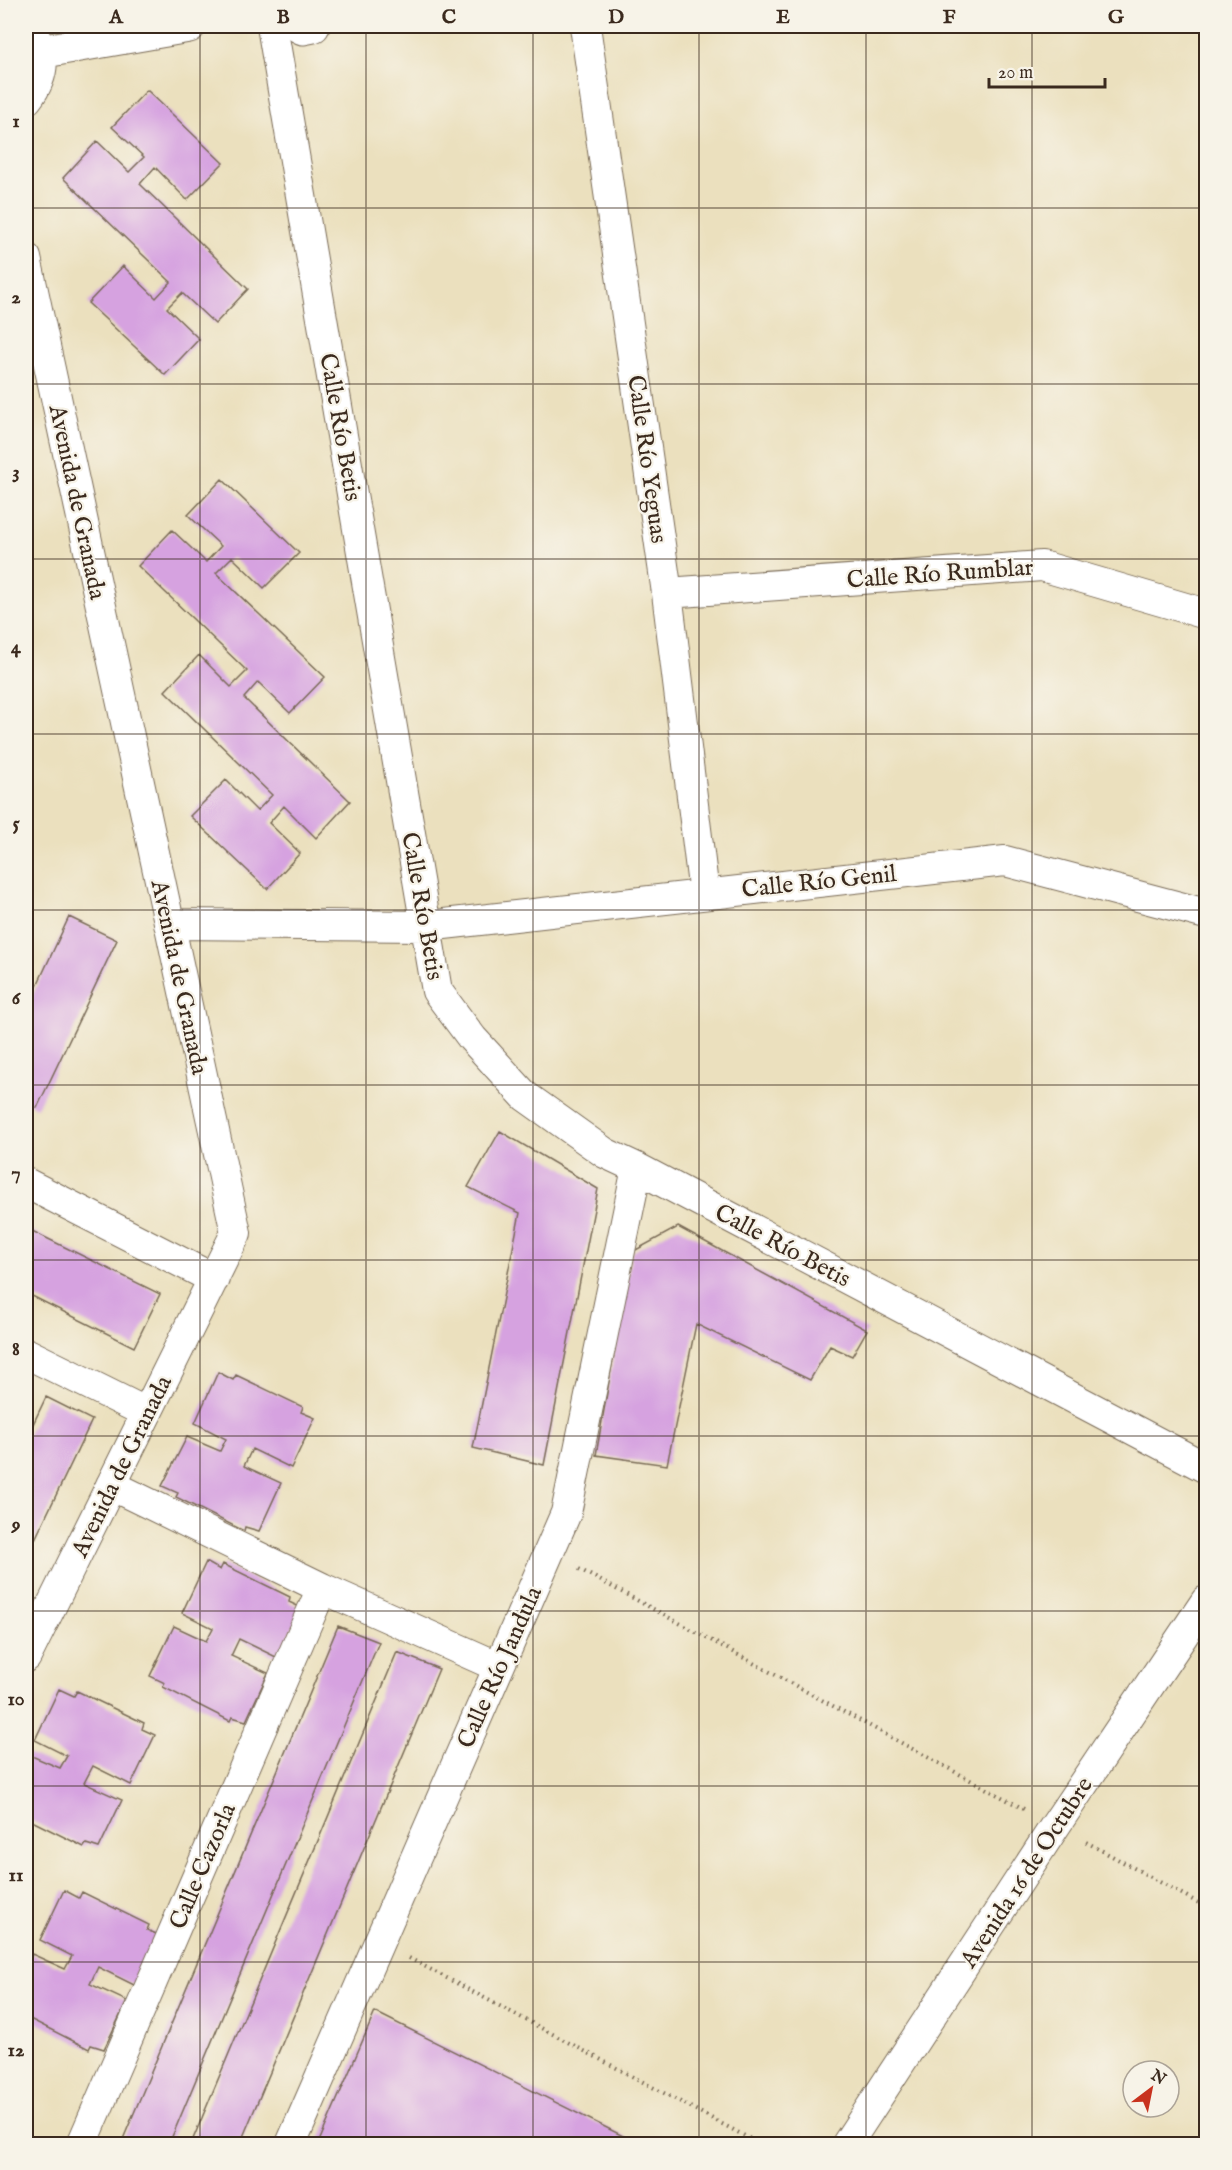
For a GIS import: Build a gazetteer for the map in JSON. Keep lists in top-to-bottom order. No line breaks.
{"streets":{"street":["Calle Río Betis","Calle Río Yeguas","Avenida de Granada","Calle Río Rumblar","Calle Río Genil","Calle Río Jandula","Calle Cazorla","Avenida 16 de Octubre"]},"crossings":[["Calle Río Betis","Calle Río Genil"],["Calle Río Betis","Calle Río Jandula"],["Calle Río Yeguas","Calle Río Rumblar"],["Calle Río Yeguas","Calle Río Genil"],["Avenida de Granada","Calle Río Genil"]],"scale_bar":"20 m","north":"top right","grid":{"columns":["A","B","C","D","E","F","G"],"rows":["1","2","3","4","5","6","7","8","9","10","11","12"]}}
